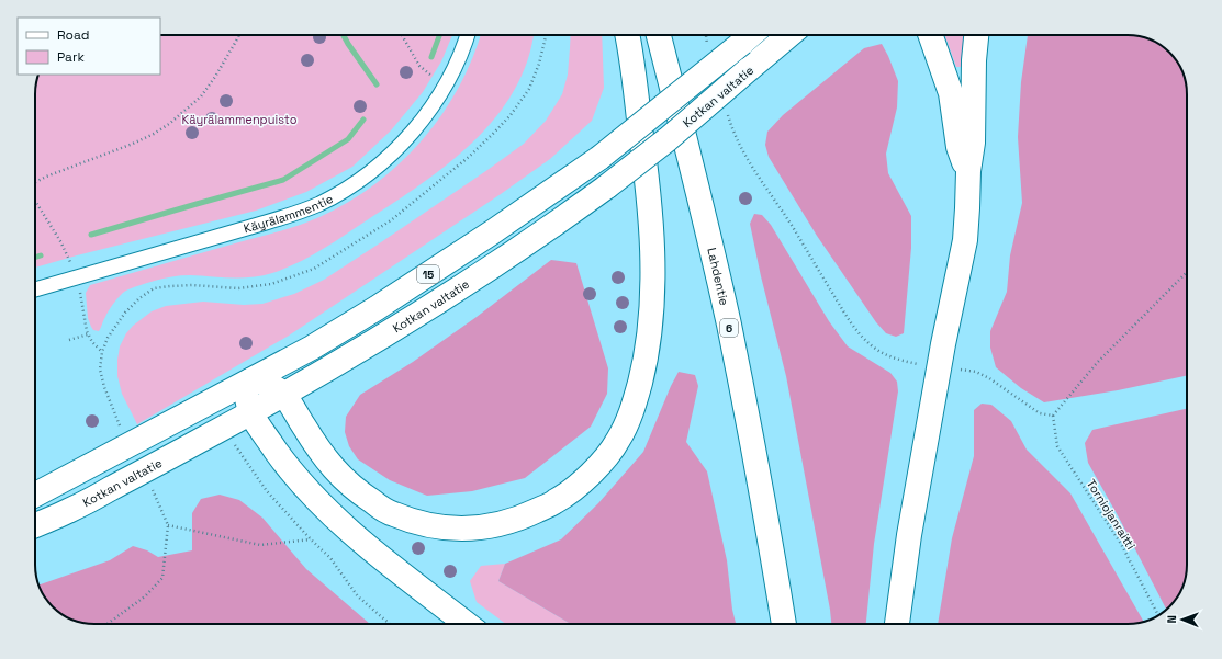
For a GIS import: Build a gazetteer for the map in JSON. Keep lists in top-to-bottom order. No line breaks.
{"streets":{"highway":["Kotkan valtatie","15","Lahdentie","6"],"street":["Käyrälammentie"],"path":["Torniojanraitti"]},"parks":["Käyrälammenpuisto"],"legend":["Road","Park"],"north":"left"}
